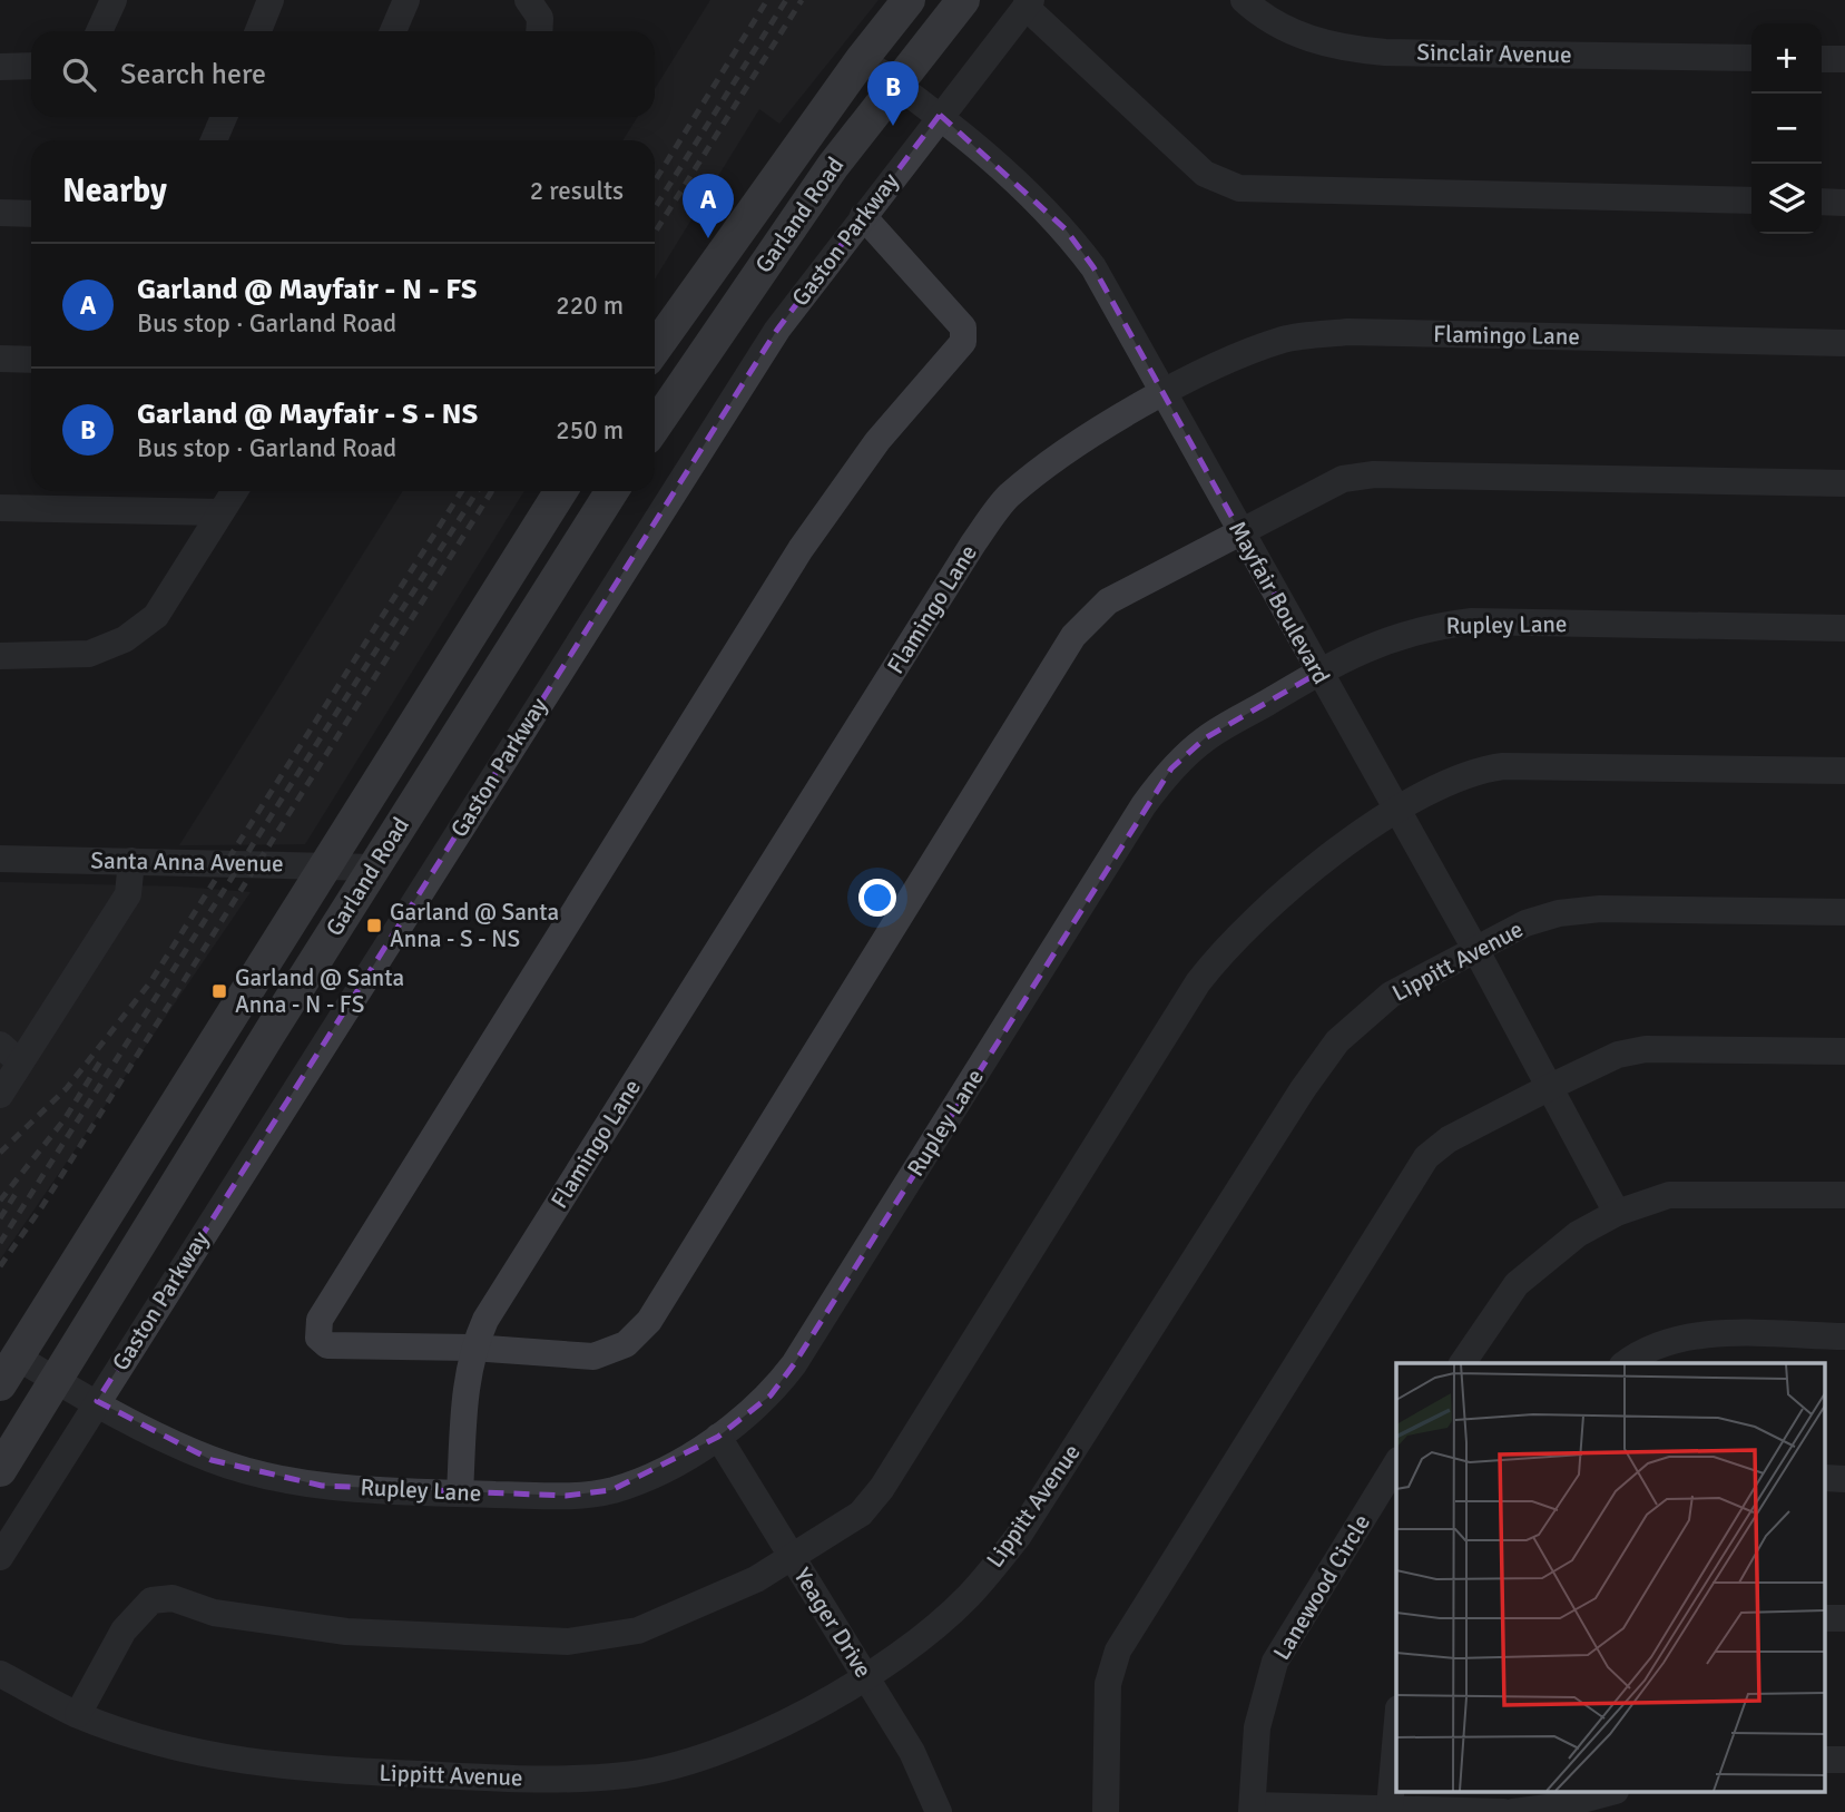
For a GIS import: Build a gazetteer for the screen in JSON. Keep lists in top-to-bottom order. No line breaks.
{"streets":{"main road":["Garland Road"],"street":["Sinclair Avenue","Gaston Parkway","Flamingo Lane","Mayfair Boulevard","Rupley Lane","Santa Anna Avenue","Lippitt Avenue","Lanewood Circle","Yeager Drive"]},"crossings":[["Garland Road","Mayfair Boulevard"],["Garland Road","Rupley Lane"],["Garland Road","Santa Anna Avenue"],["Gaston Parkway","Mayfair Boulevard"],["Gaston Parkway","Rupley Lane"],["Flamingo Lane","Mayfair Boulevard"],["Flamingo Lane","Rupley Lane"],["Mayfair Boulevard","Rupley Lane"],["Mayfair Boulevard","Lippitt Avenue"],["Rupley Lane","Yeager Drive"],["Lippitt Avenue","Yeager Drive"]],"places":{"transit":["Garland @ Santa Anna - S - NS","Garland @ Santa Anna - N - FS"]},"page":{"map_buttons":["+","−"],"search":"Search here","pins":["B","A"],"heading":["Nearby","2 results"],"list":[{"mark":"A","name":"Garland @ Mayfair - N - FS","note":"Bus stop · Garland Road","value":"220 m"},{"mark":"B","name":"Garland @ Mayfair - S - NS","note":"Bus stop · Garland Road","value":"250 m"}]}}
